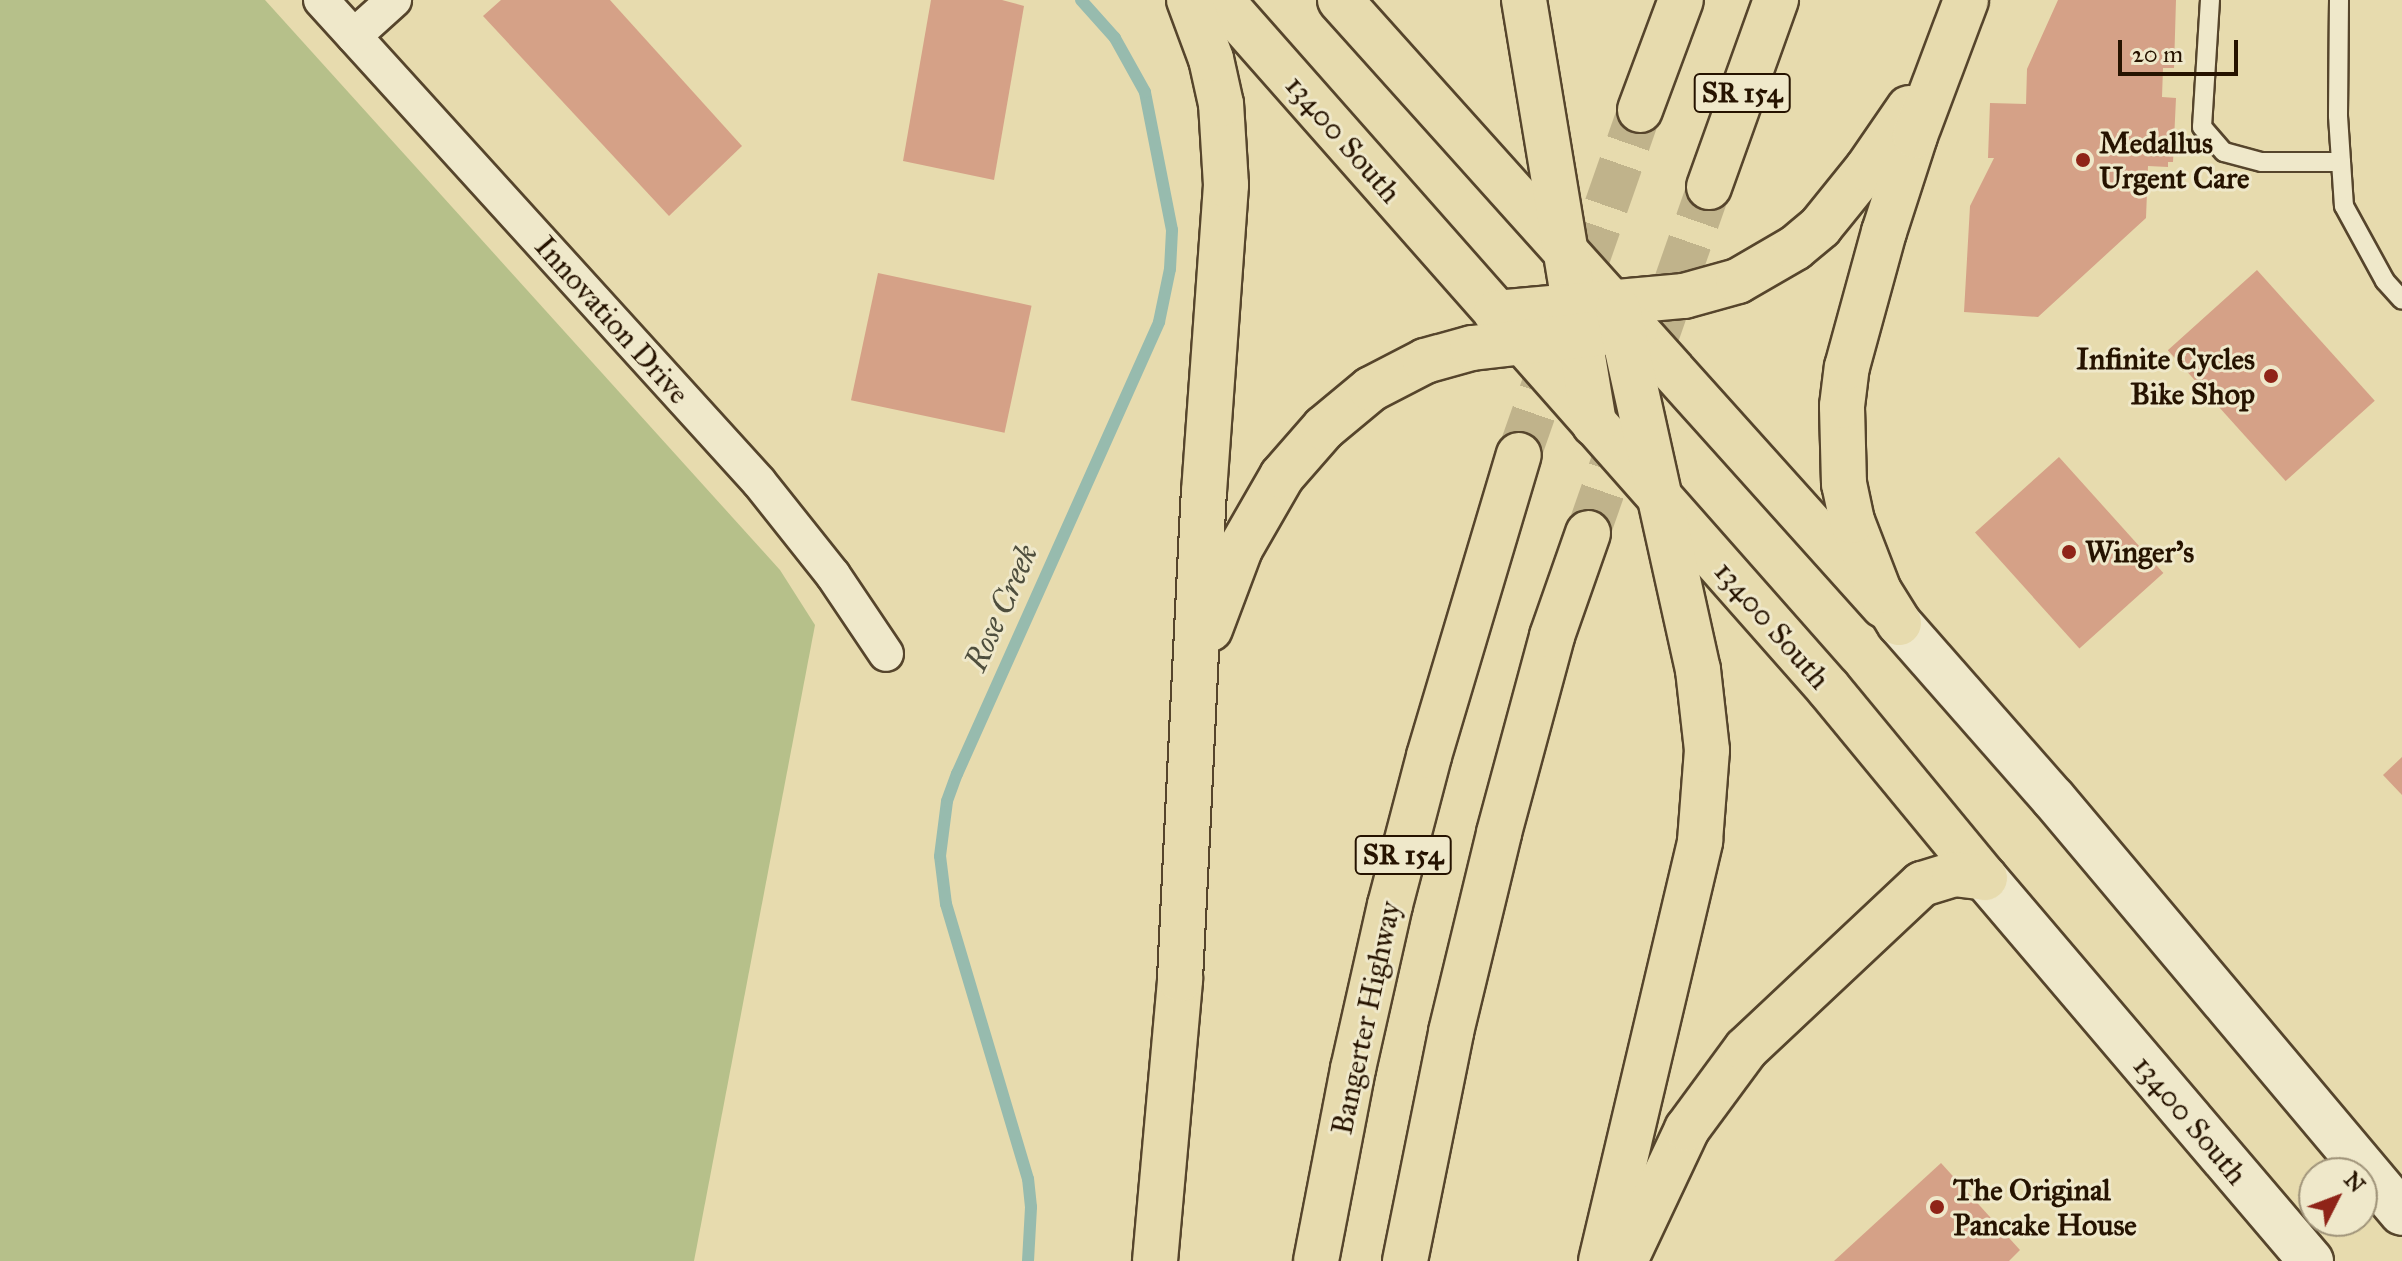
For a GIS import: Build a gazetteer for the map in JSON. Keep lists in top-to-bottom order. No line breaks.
{"streets":{"main road":["SR 154","13400 South","Bangerter Highway"],"street":["Innovation Drive"]},"water":["Rose Creek"],"places":["Medallus Urgent Care","Infinite Cycles Bike Shop","Winger's","The Original Pancake House"],"scale_bar":"20 m","north":"top right"}
